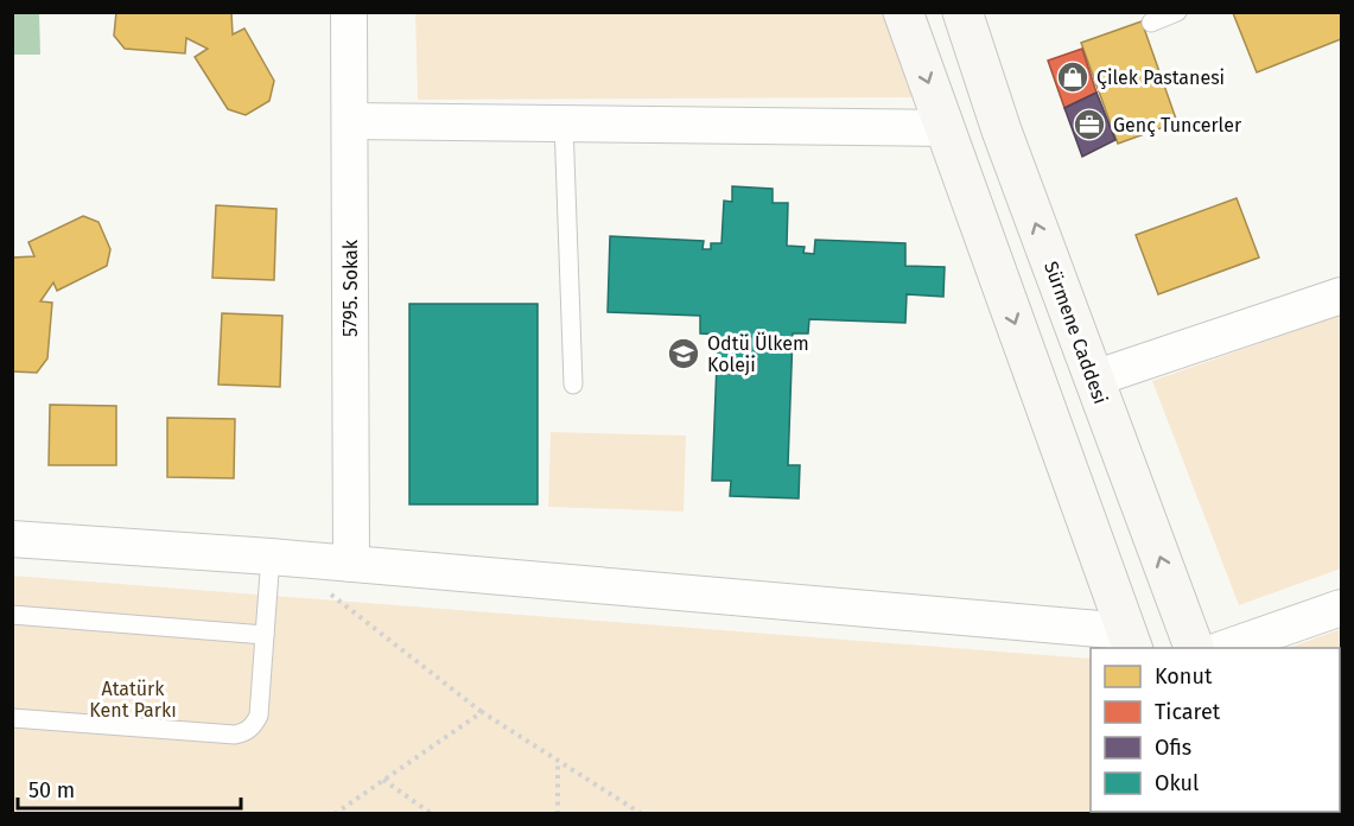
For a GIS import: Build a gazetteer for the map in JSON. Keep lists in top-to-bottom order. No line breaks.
{"streets":{"main road":["Sürmene Caddesi"],"street":["5795. Sokak"]},"parks":["Atatürk Kent Parkı"],"places":{"shop":["Çilek Pastanesi"],"office":["Genç Tuncerler"],"school or university":["Odtü Ülkem Koleji"]},"legend":["Konut","Ticaret","Ofis","Okul"],"scale_bar":"50 m"}
